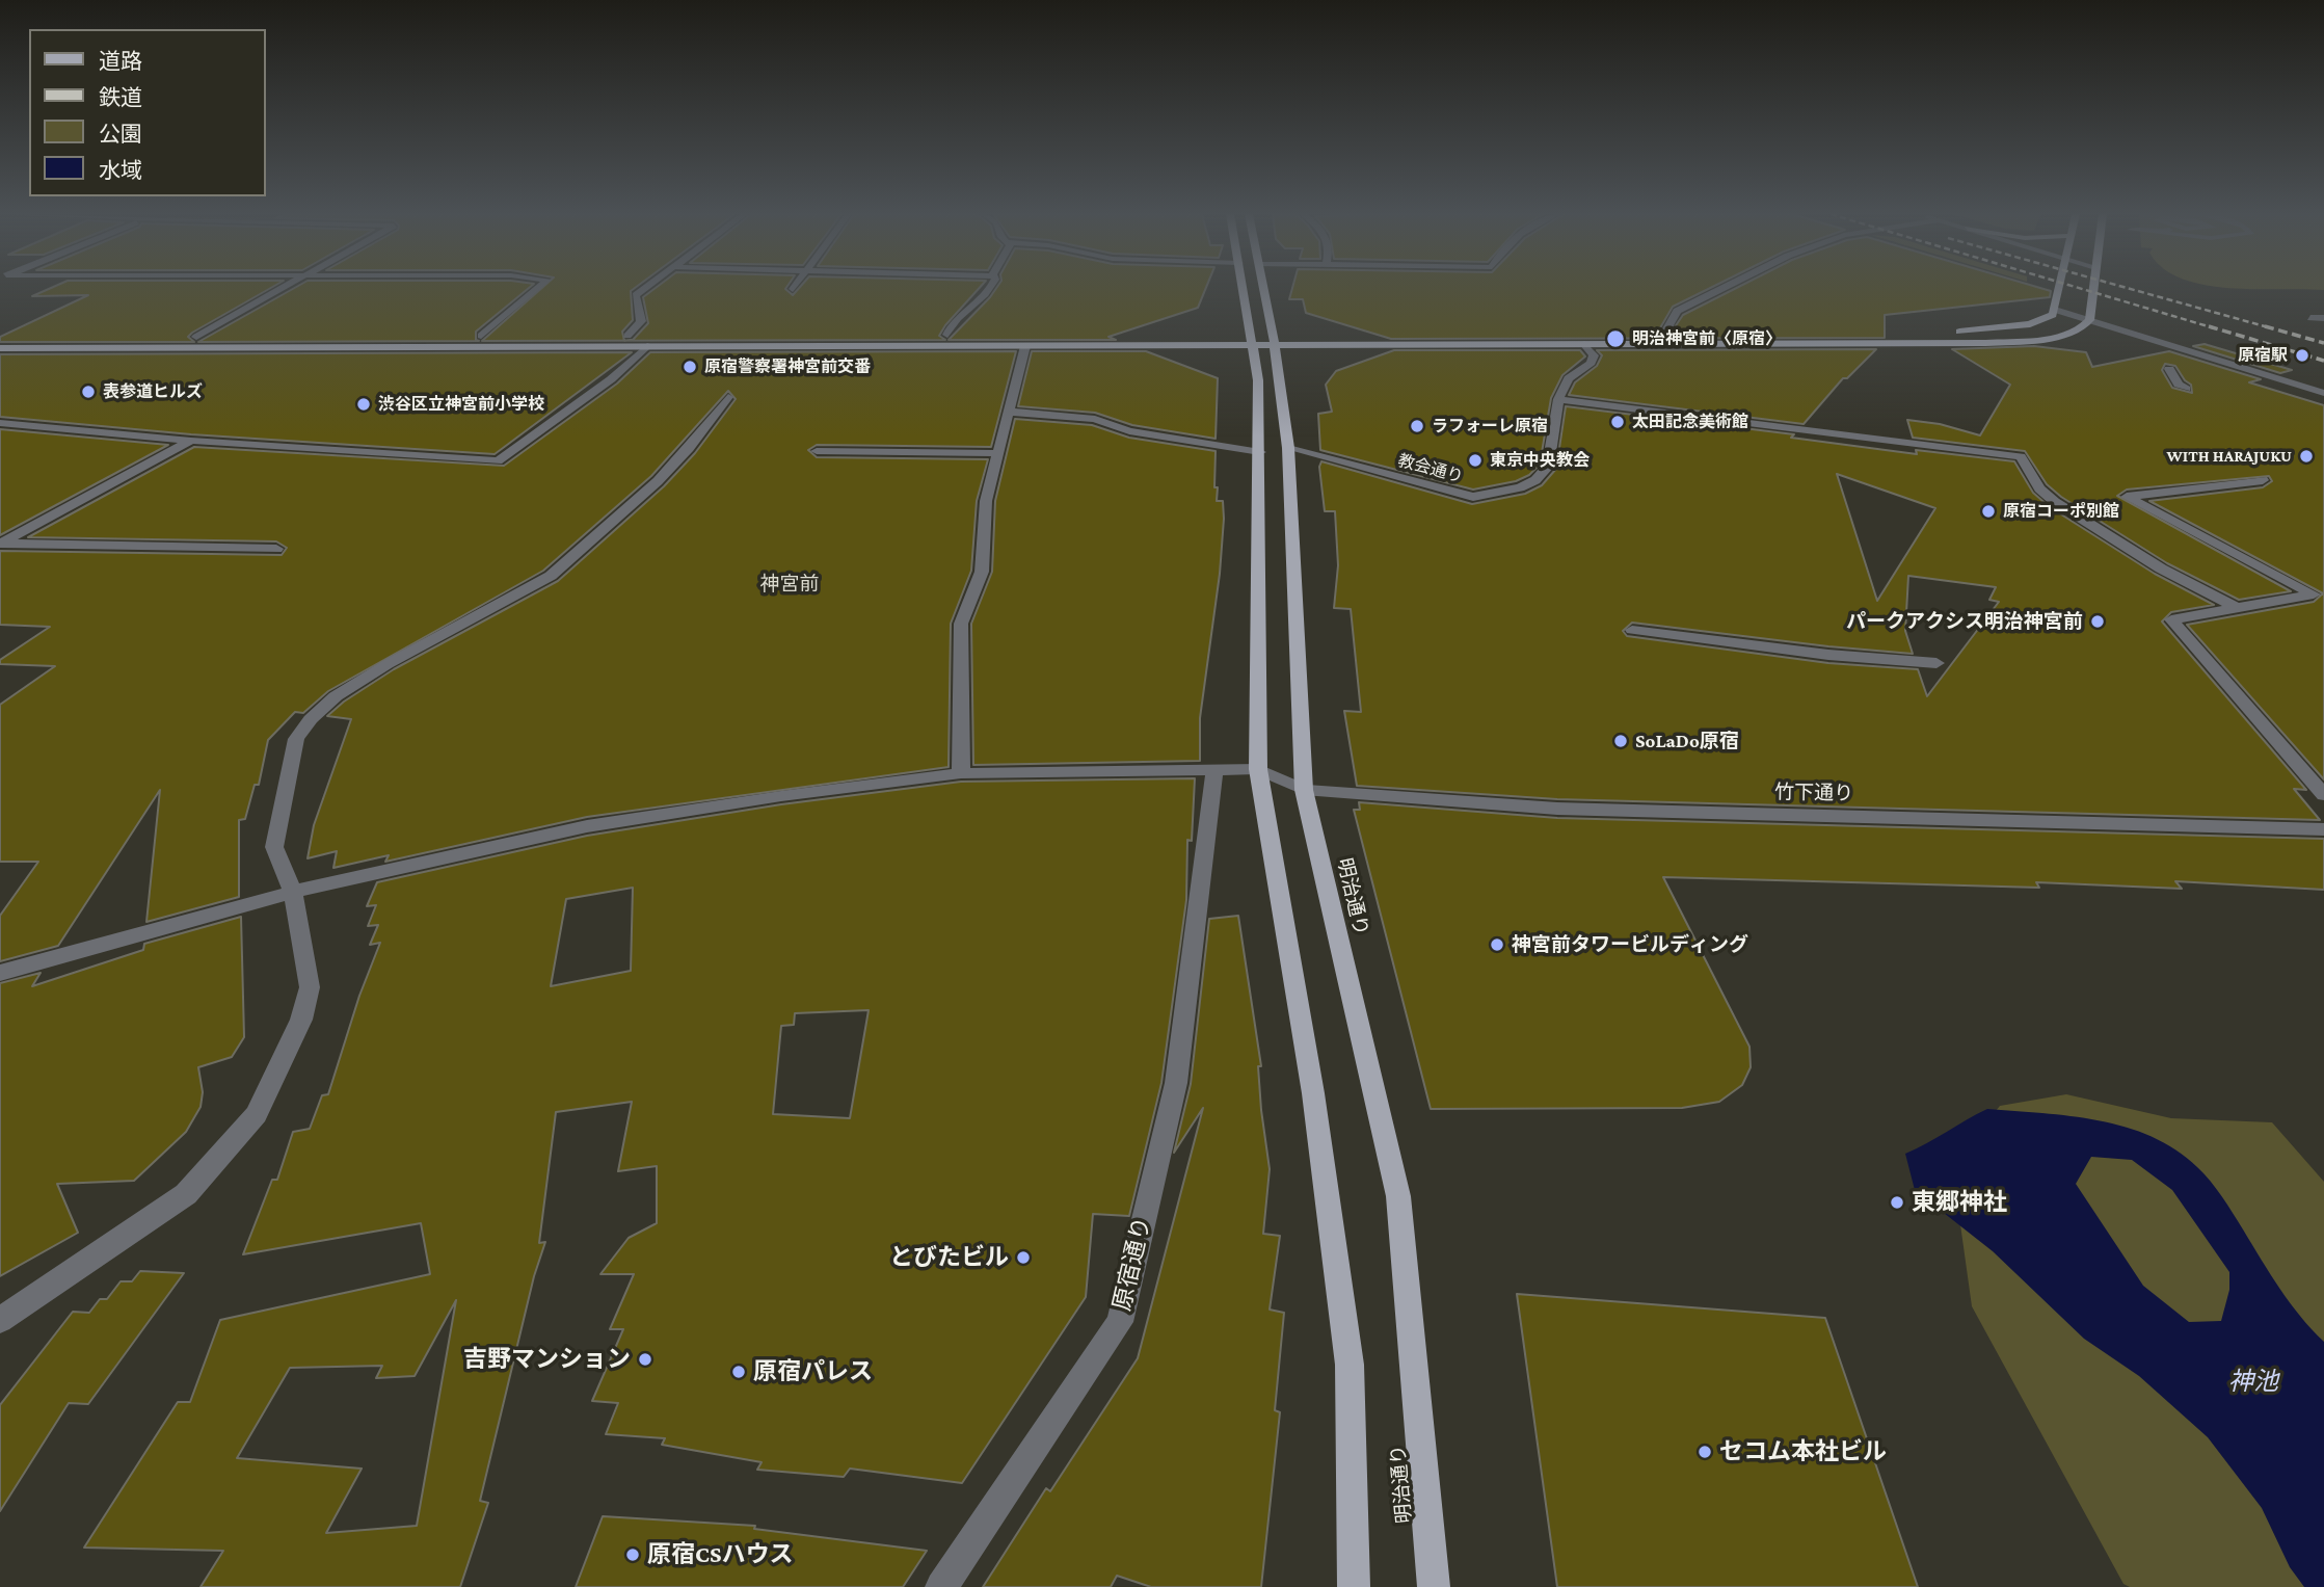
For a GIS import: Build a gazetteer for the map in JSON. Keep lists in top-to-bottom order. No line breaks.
{"streets":{"main road":["明治通り"],"street":["教会通り","竹下通り","原宿通り"]},"crossings":[["教会通り","明治通り"],["竹下通り","明治通り"]],"districts":["神宮前"],"water":["神池"],"places":["明治神宮前〈原宿〉","原宿駅","原宿警察署神宮前交番","表参道ヒルズ","渋谷区立神宮前小学校","太田記念美術館","ラフォーレ原宿","WITH HARAJUKU","東京中央教会","原宿コーポ別館","パークアクシス明治神宮前","SoLaDo原宿","神宮前タワービルディング","東郷神社","とびたビル","吉野マンション","原宿パレス","セコム本社ビル","原宿CSハウス"],"legend":["道路","鉄道","公園","水域"]}
